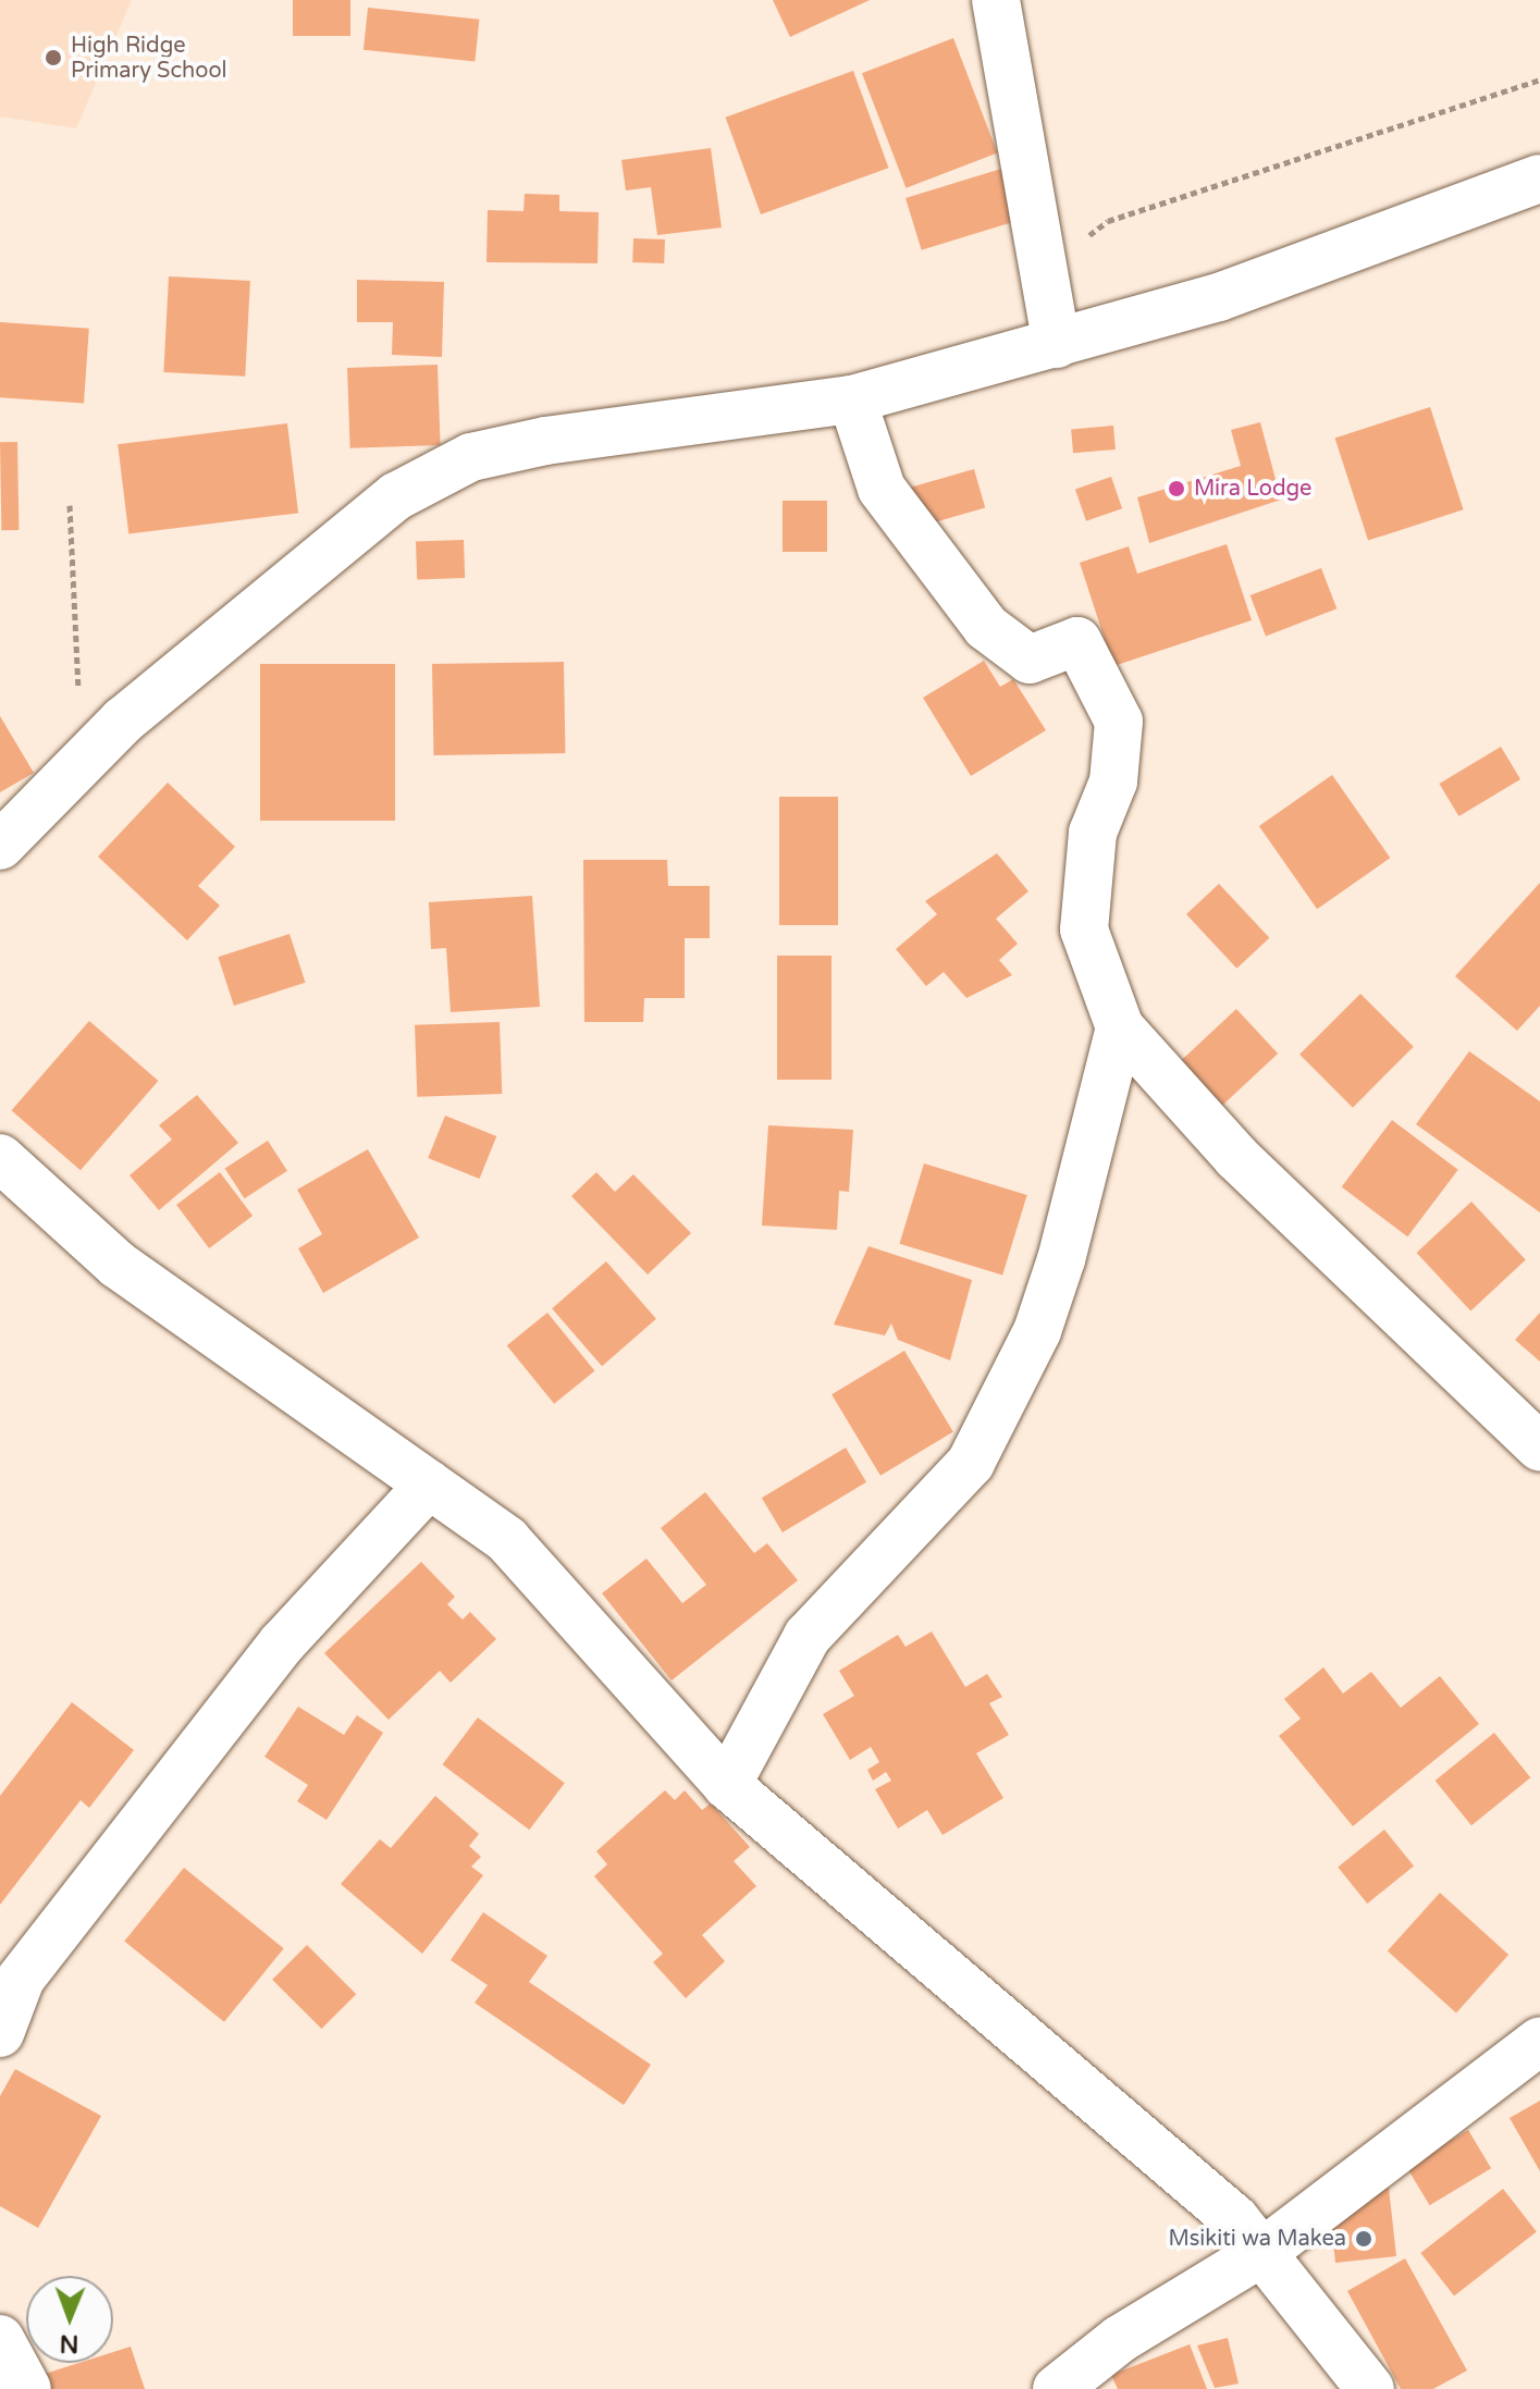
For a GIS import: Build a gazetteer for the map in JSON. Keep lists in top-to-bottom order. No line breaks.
{"places":["High Ridge Primary School","Mira Lodge","Msikiti wa Makea"],"north":"bottom"}
